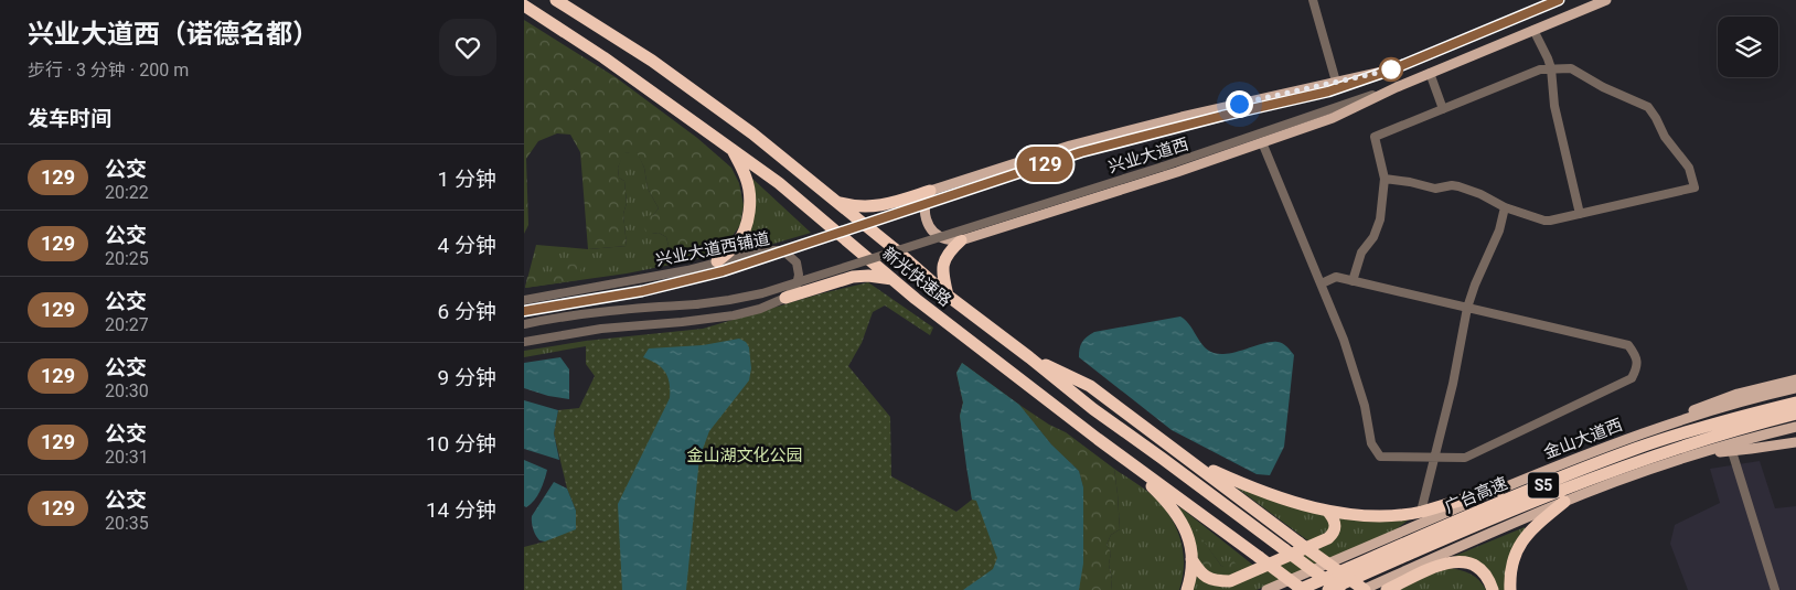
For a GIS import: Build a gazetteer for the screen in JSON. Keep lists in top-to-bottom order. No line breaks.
{"streets":{"highway":["新光快速路","S5","广台高速"],"main road":["兴业大道西","金山大道西"],"street":["兴业大道西铺道"]},"crossings":[["新光快速路","广台高速"]],"parks":["金山湖文化公园"],"lines":["bus line 129"],"page":{"heading":[["兴业大道西（诺德名都）","步行 · 3 分钟 · 200 m"],"发车时间"],"on_map":"129","list":[{"mark":"129","name":"公交","note":"20:22","value":"1 分钟"},{"mark":"129","name":"公交","note":"20:25","value":"4 分钟"},{"mark":"129","name":"公交","note":"20:27","value":"6 分钟"},{"mark":"129","name":"公交","note":"20:30","value":"9 分钟"},{"mark":"129","name":"公交","note":"20:31","value":"10 分钟"},{"mark":"129","name":"公交","note":"20:35","value":"14 分钟"}]}}
